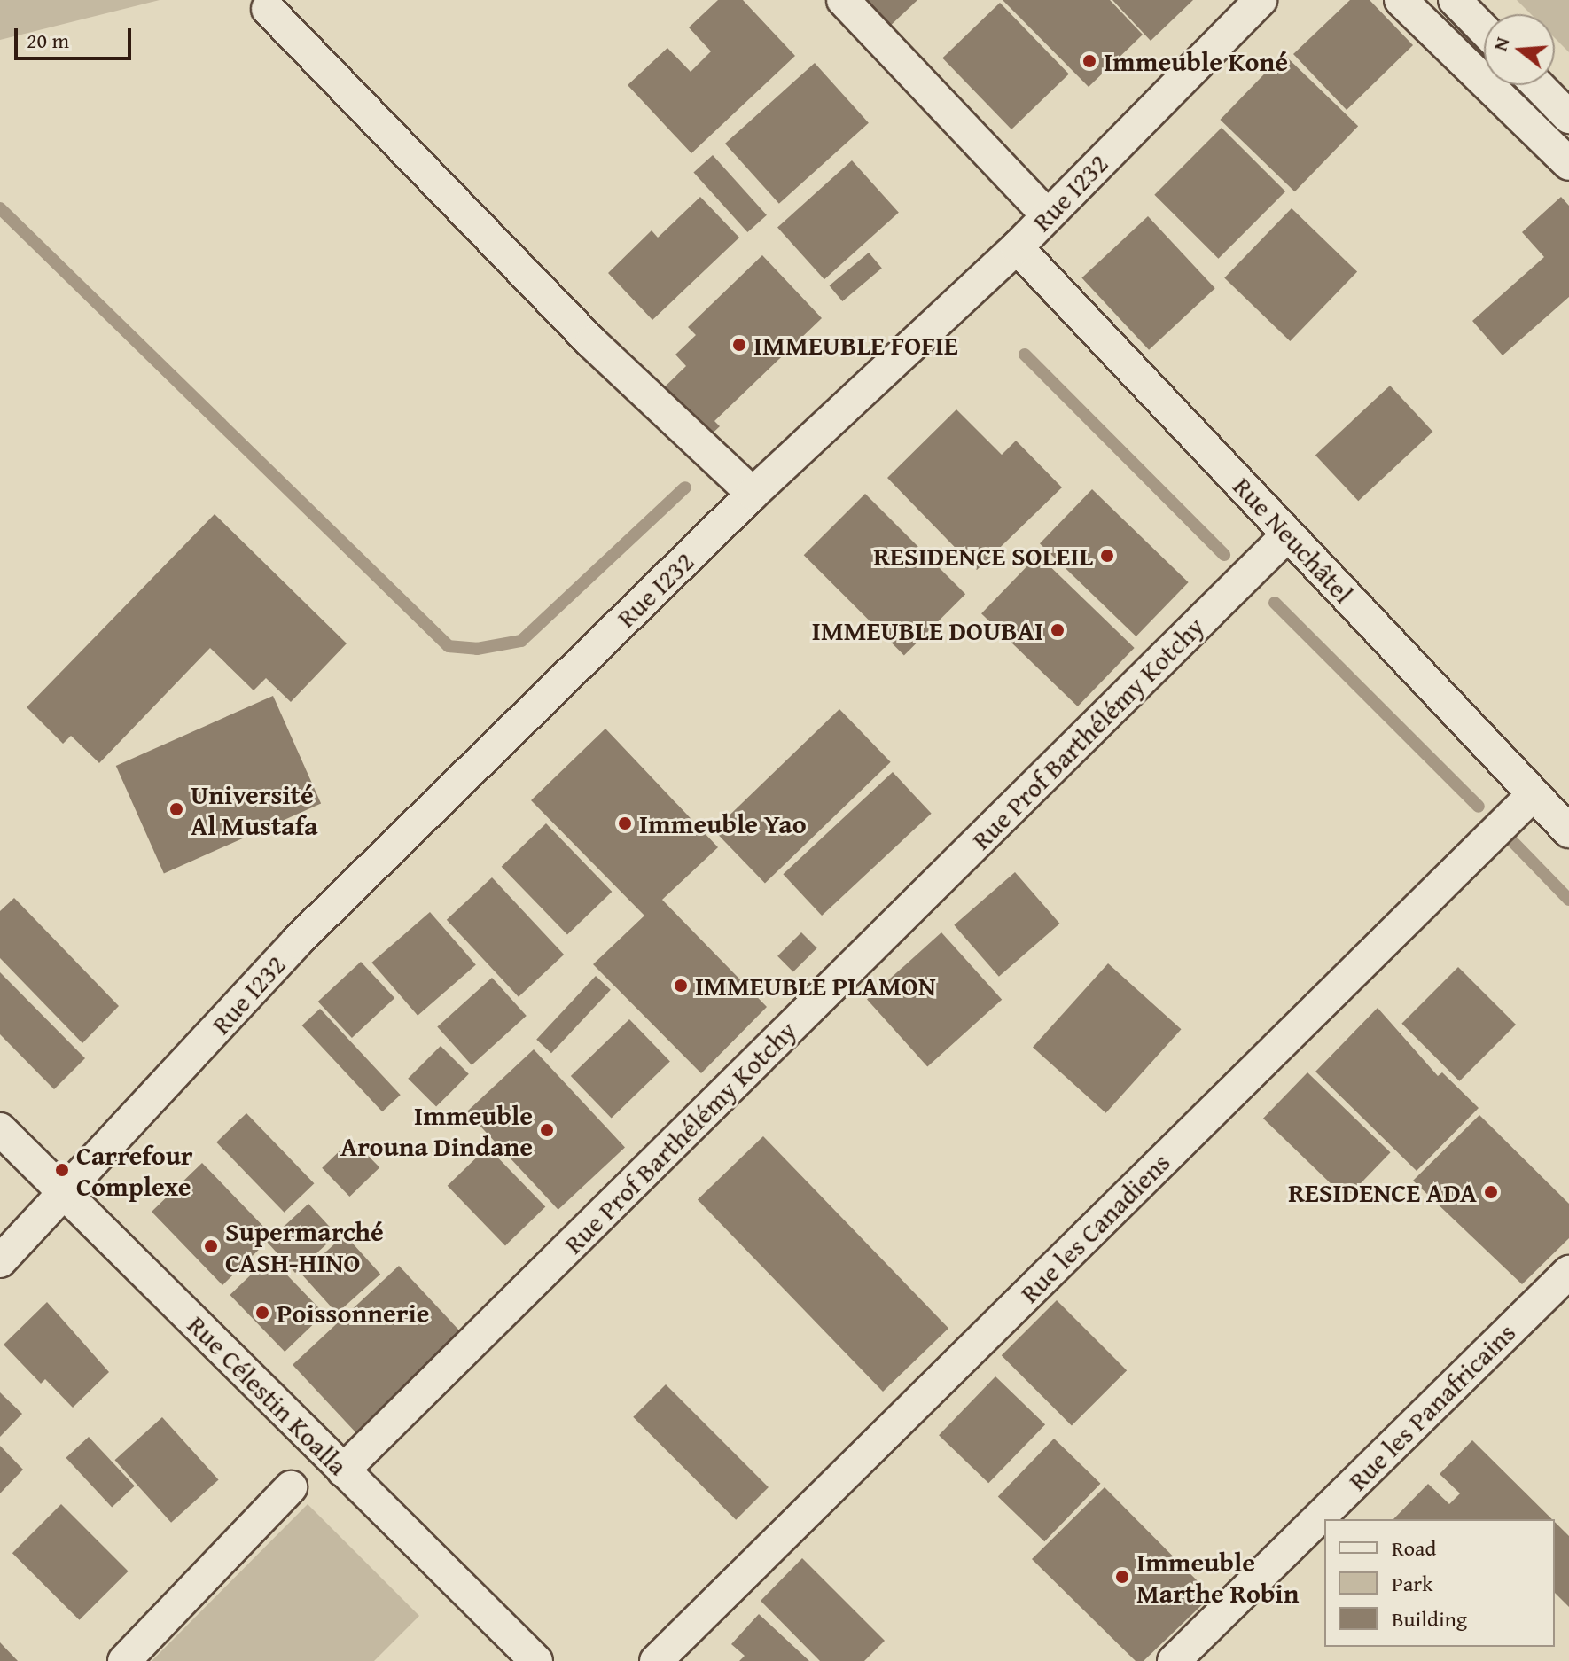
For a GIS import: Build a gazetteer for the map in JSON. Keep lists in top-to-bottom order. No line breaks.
{"streets":{"street":["Rue I232","Rue Neuchâtel","Rue Prof Barthélémy Kotchy","Rue les Canadiens","Rue Célestin Koalla","Rue les Panafricains"]},"crossings":[["Rue I232","Rue Neuchâtel"],["Rue I232","Rue Célestin Koalla"],["Rue Neuchâtel","Rue Prof Barthélémy Kotchy"],["Rue Neuchâtel","Rue les Canadiens"],["Rue Prof Barthélémy Kotchy","Rue Célestin Koalla"]],"places":["Immeuble Koné","IMMEUBLE FOFIE","RESIDENCE SOLEIL","IMMEUBLE DOUBAI","Université Al Mustafa","Immeuble Yao","IMMEUBLE PLAMON","Immeuble Arouna Dindane","Carrefour Complexe","RESIDENCE ADA","Supermarché CASH-HINO","Poissonnerie","Immeuble Marthe Robin"],"legend":["Road","Park","Building"],"scale_bar":"20 m","north":"left"}
